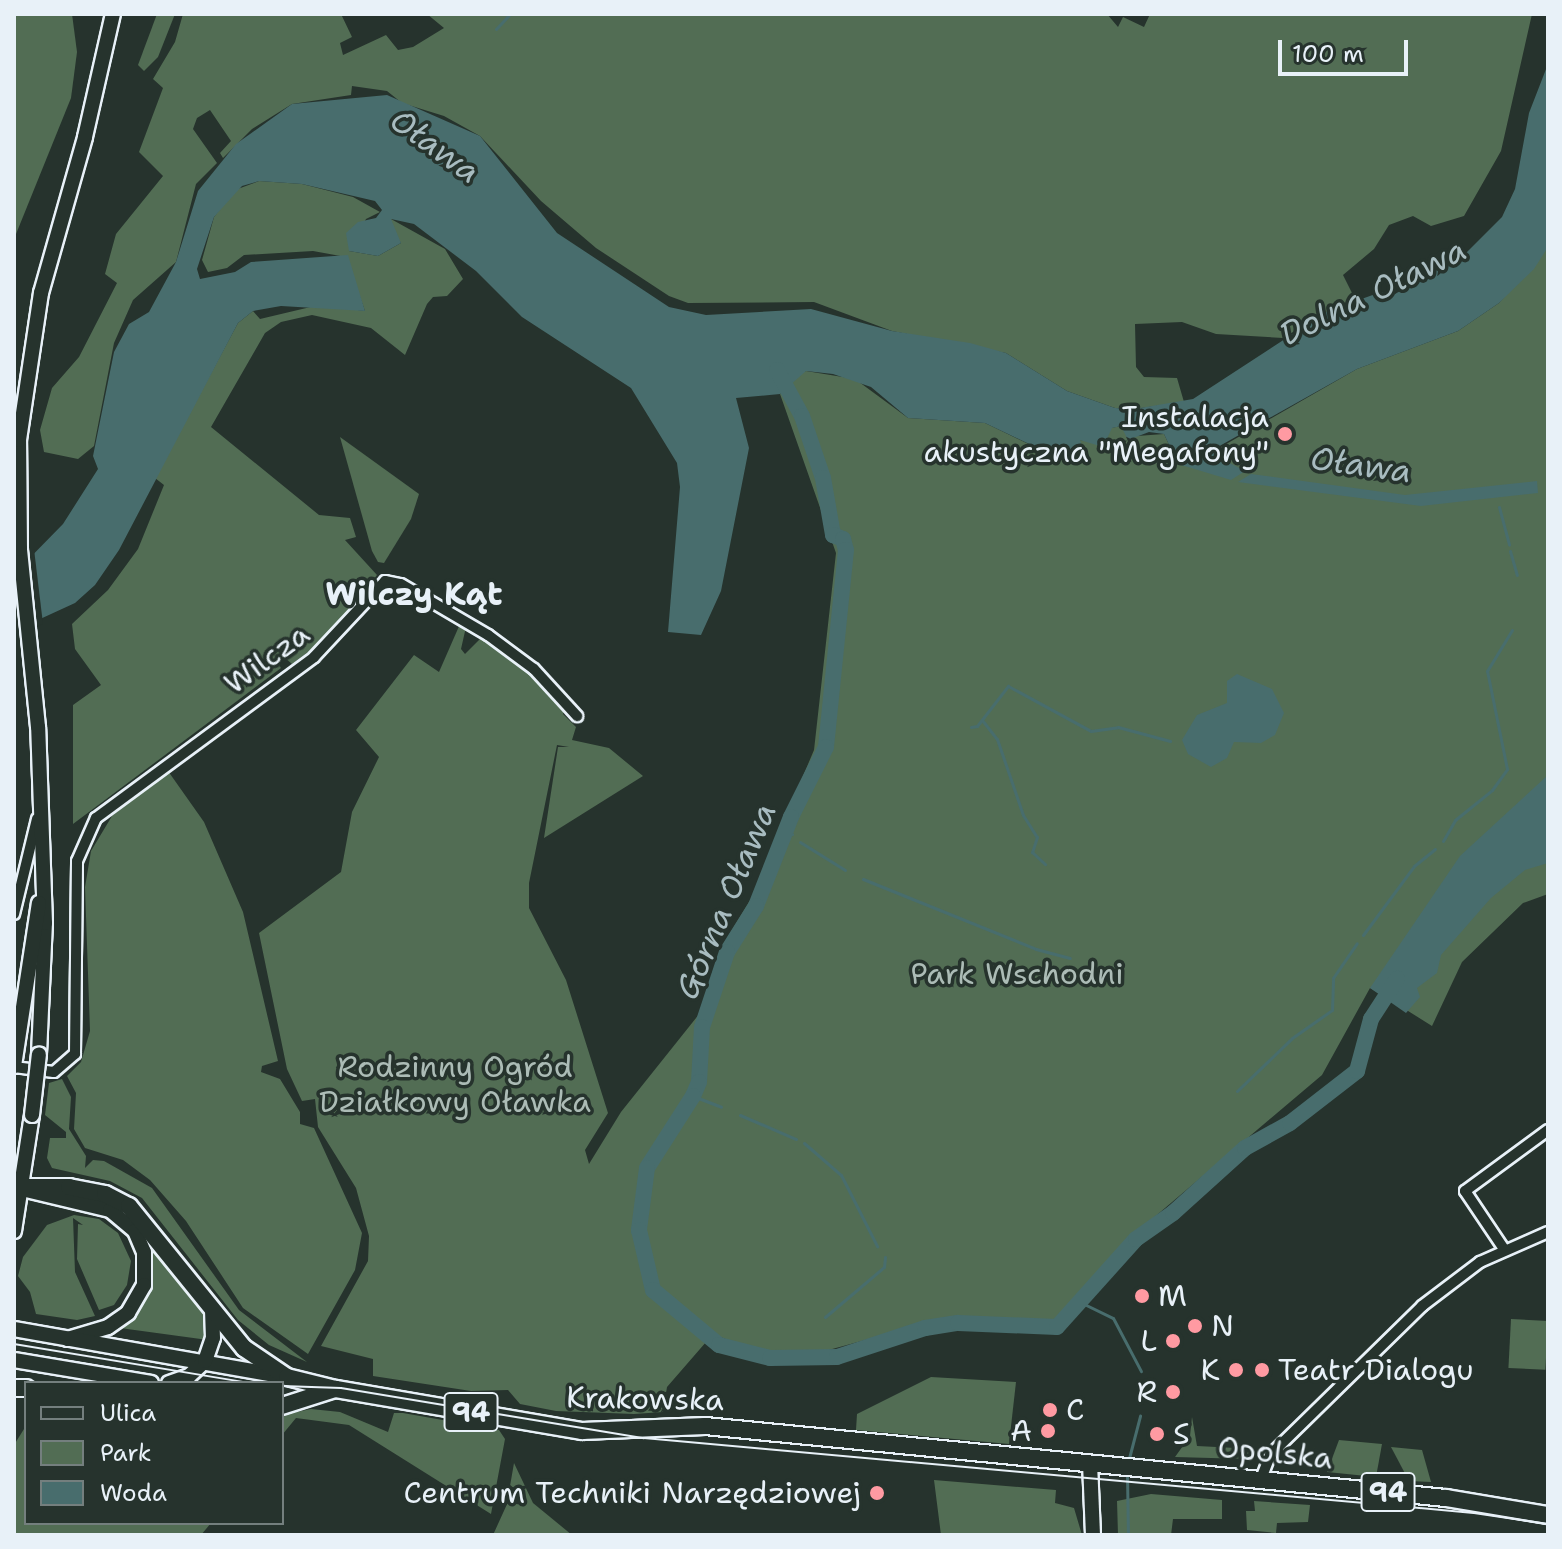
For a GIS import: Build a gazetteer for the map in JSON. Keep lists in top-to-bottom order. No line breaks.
{"streets":{"main road":["Krakowska","94","Opolska"],"street":["Wilcza"]},"crossings":[["Krakowska","94"],["Krakowska","Opolska"]],"districts":["Wilczy Kąt"],"water":["Oława","Dolna Oława","Górna Oława"],"parks":["Park Wschodni","Rodzinny Ogród Działkowy Oławka"],"places":["Instalacja akustyczna \"Megafony\"","M","N","L","K","Teatr Dialogu","R","C","A","S","Centrum Techniki Narzędziowej"],"legend":["Ulica","Park","Woda"],"scale_bar":"100 m"}
